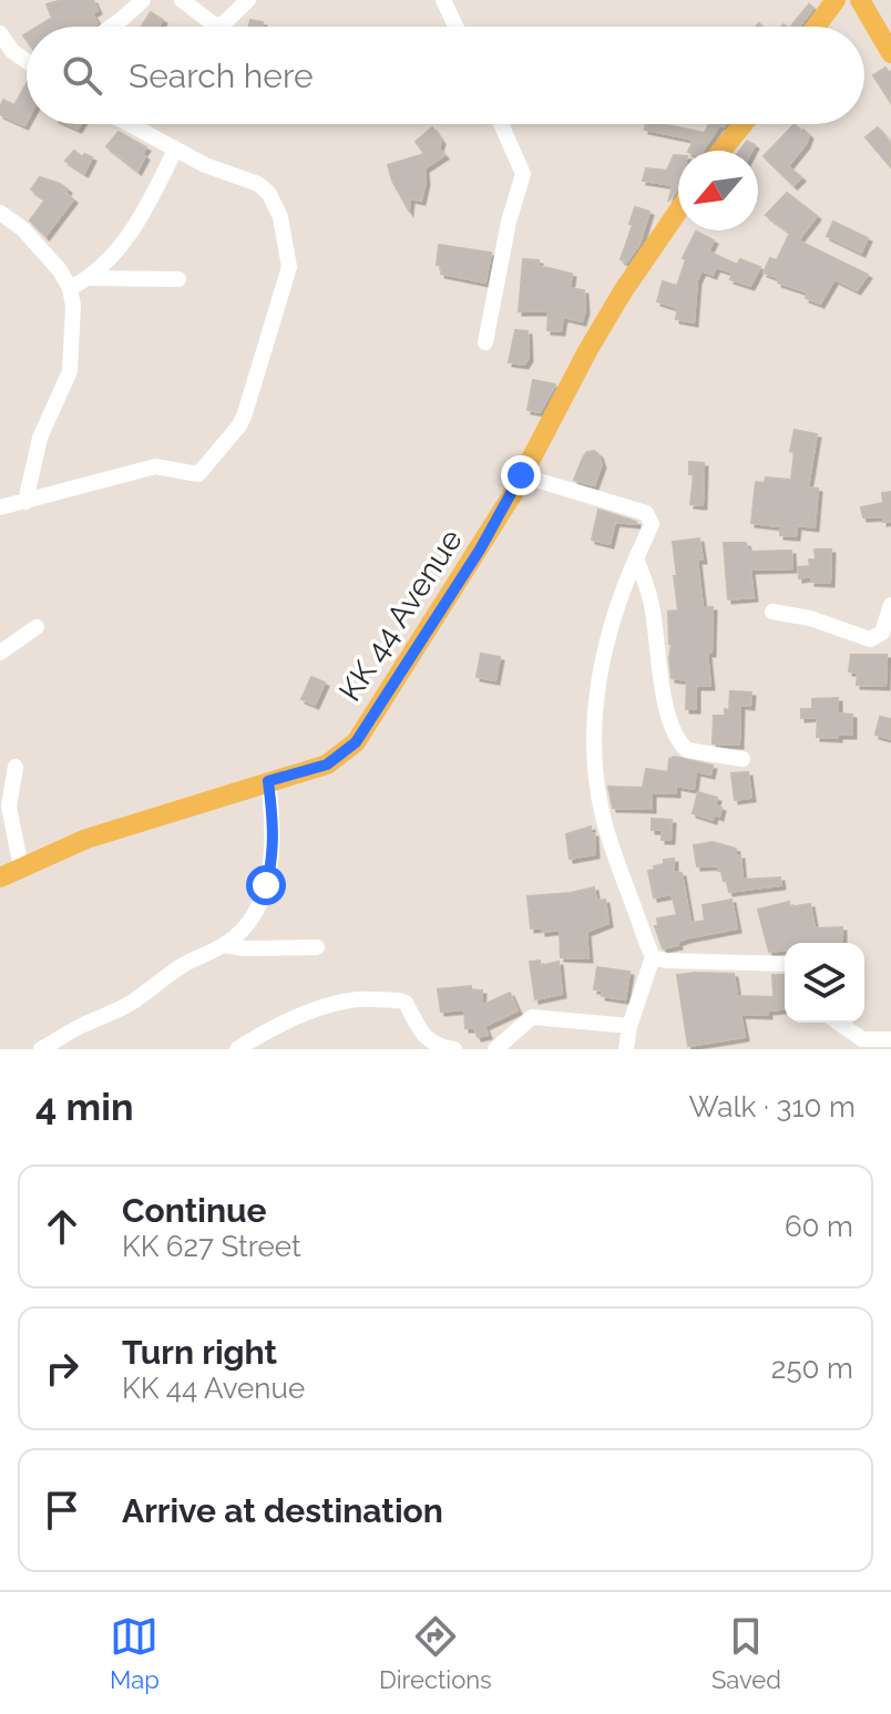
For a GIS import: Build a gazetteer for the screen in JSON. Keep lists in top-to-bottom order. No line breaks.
{"streets":{"main road":["KK 44 Avenue"]},"north":"bottom left","page":{"search":"Search here","heading":["4 min","Walk · 310 m"],"list":[["Continue","KK 627 Street","60 m"],["Turn right","KK 44 Avenue","250 m"],"Arrive at destination"],"nav":["Map","Directions","Saved"]}}
